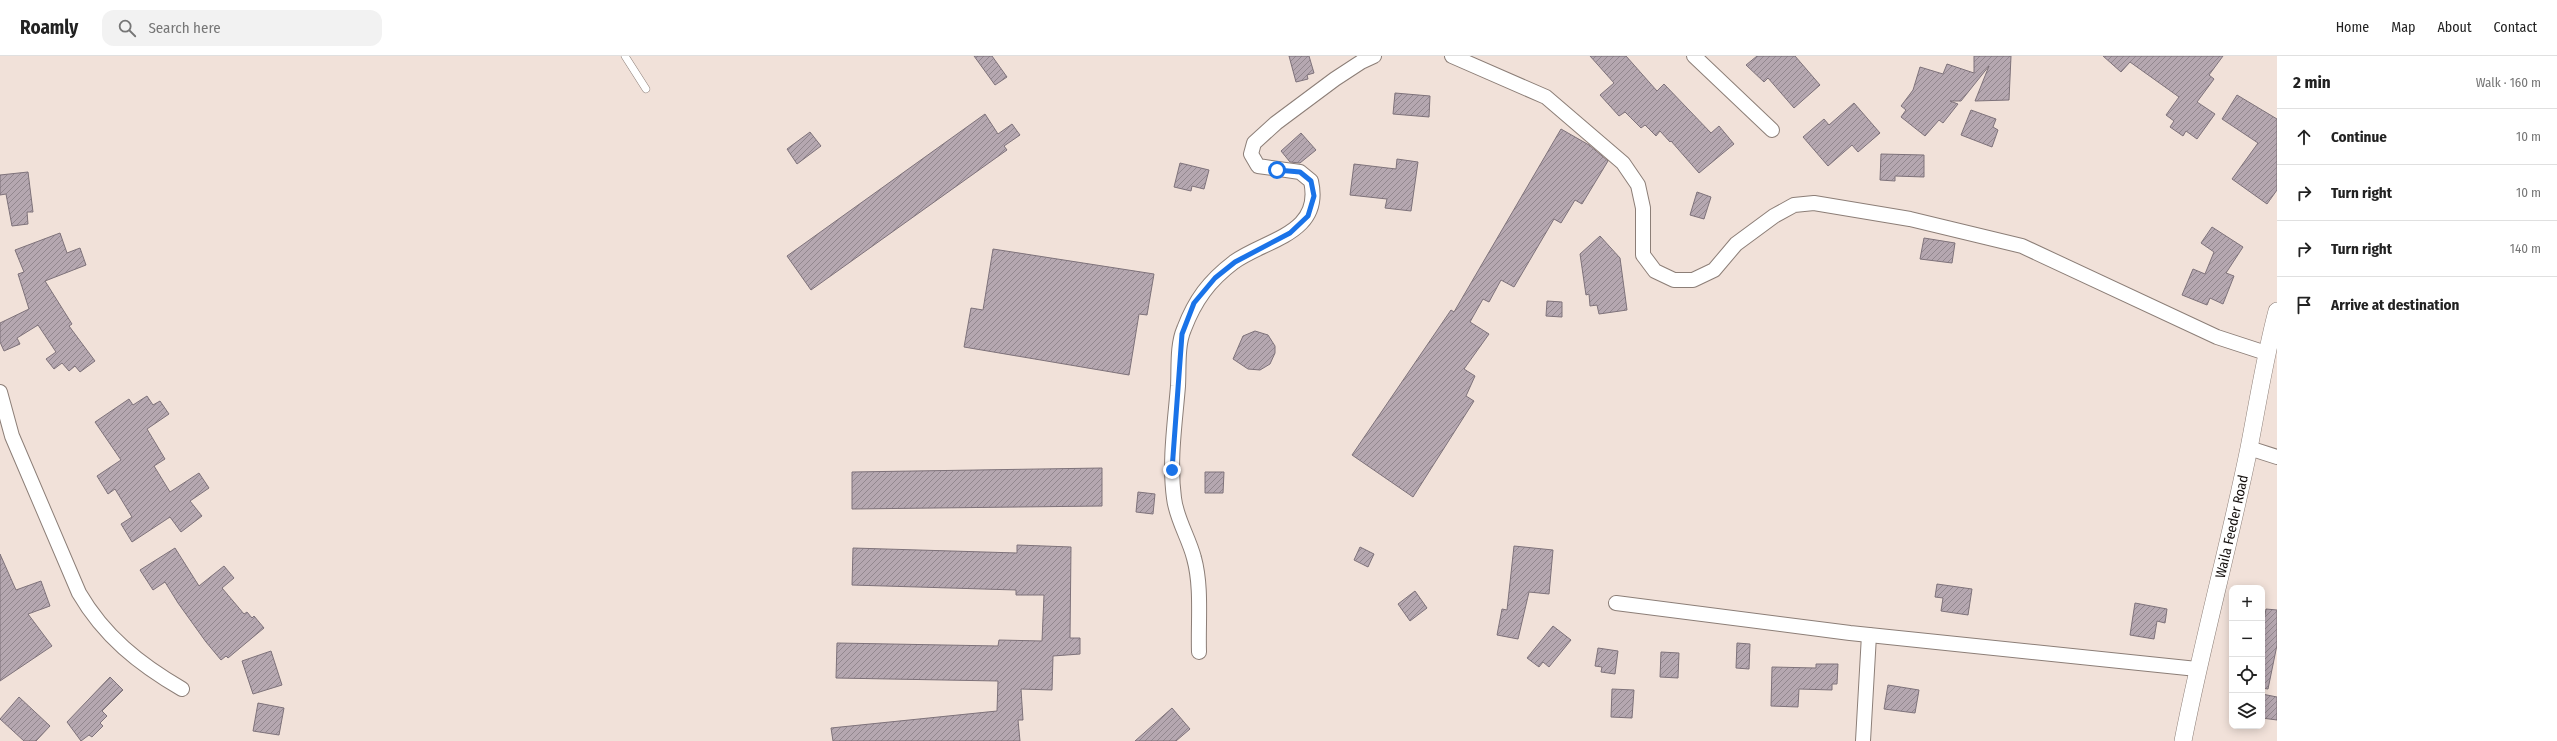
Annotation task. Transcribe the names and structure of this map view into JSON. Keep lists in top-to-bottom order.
{
  "streets": {
    "street": ["Waila Feeder Road"]
  },
  "page": {
    "header": "Roamly",
    "search": "Search here",
    "nav": [
      "Home",
      "Map",
      "About",
      "Contact"
    ],
    "heading": ["2 min", "Walk · 160 m"],
    "list": [
      ["Continue", "10 m"],
      ["Turn right", "10 m"],
      ["Turn right", "140 m"],
      "Arrive at destination"
    ],
    "map_buttons": ["+", "−"]
  }
}
